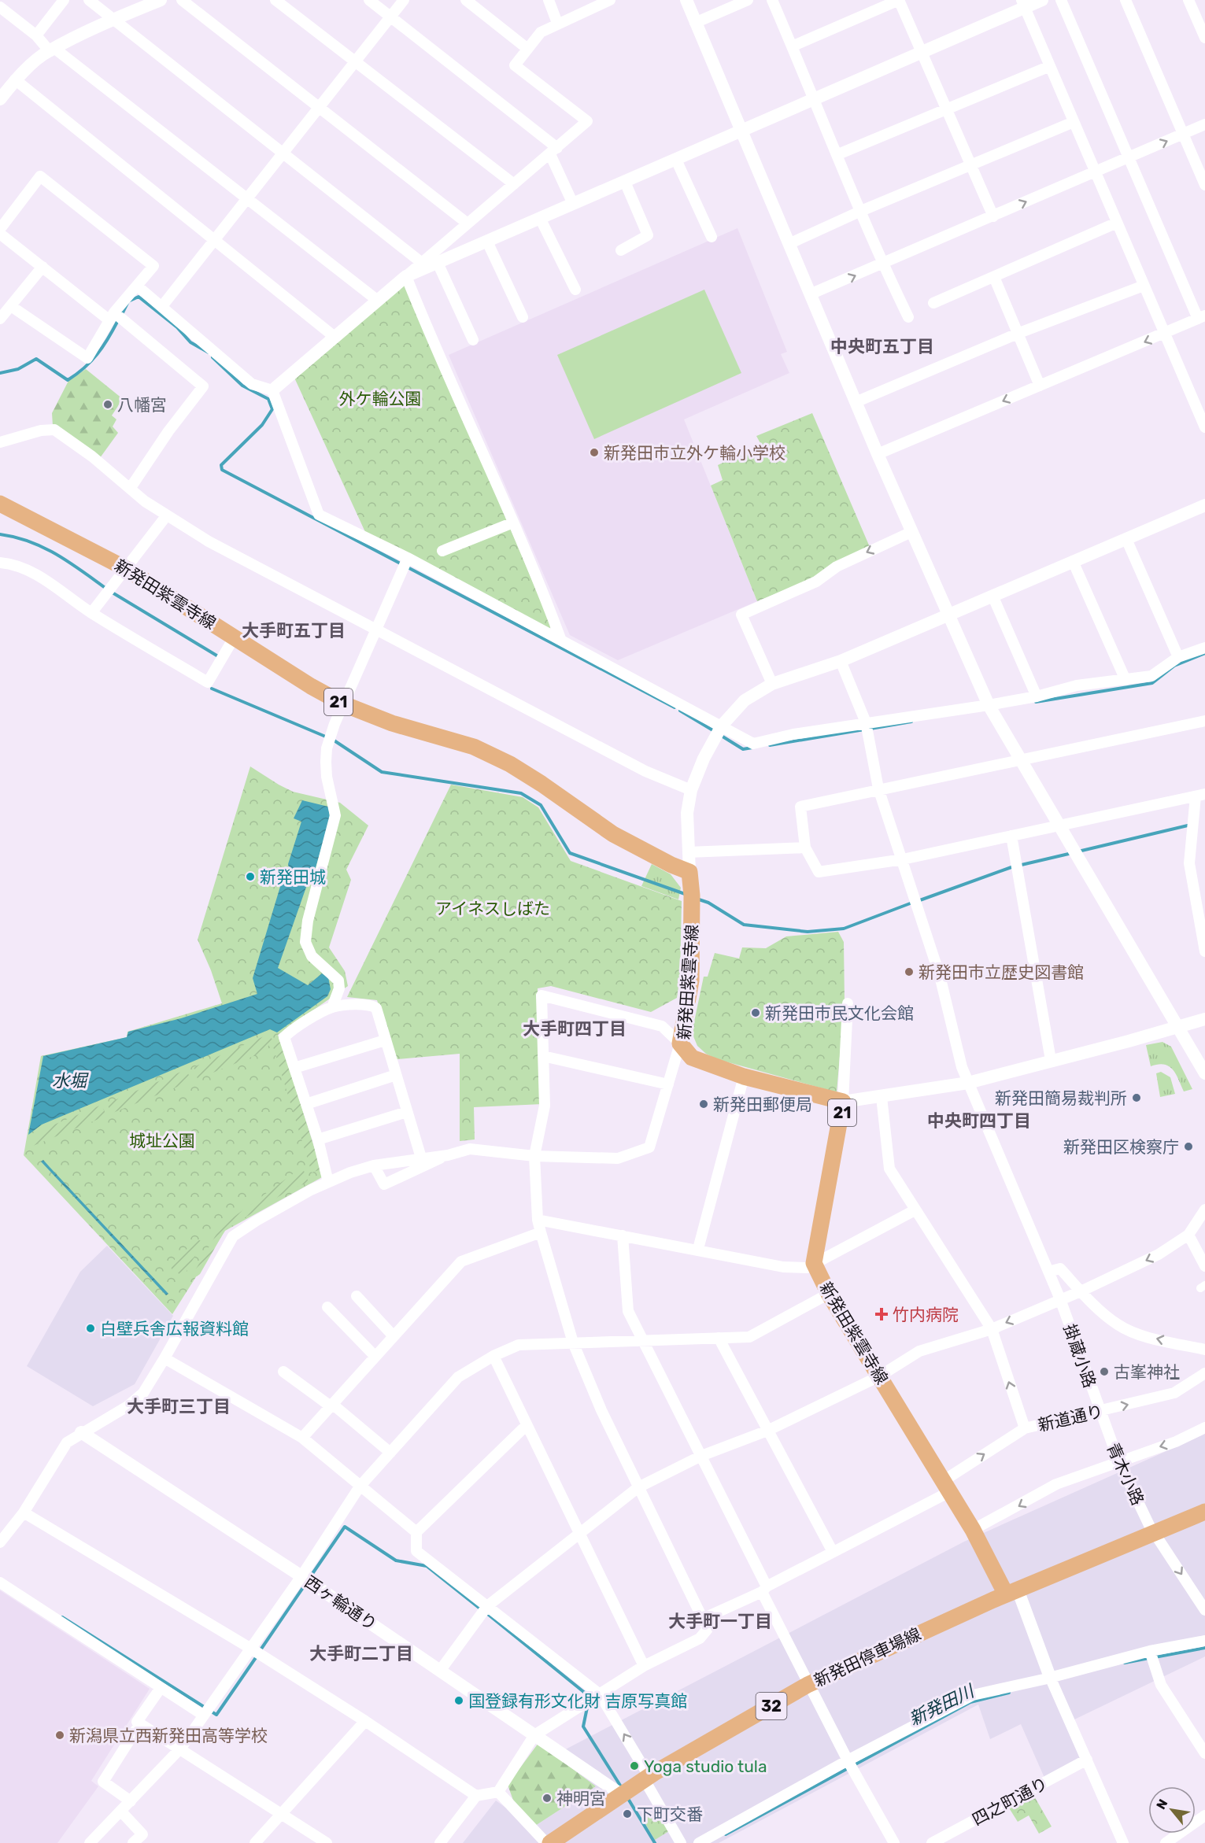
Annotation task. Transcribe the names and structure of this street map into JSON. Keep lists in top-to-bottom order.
{
  "streets": {
    "main road": [
      "新発田紫雲寺線",
      "21",
      "新発田停車場線",
      "32"
    ],
    "street": [
      "掛蔵小路",
      "新道通り",
      "青木小路",
      "西ヶ輪通り",
      "四之町通り"
    ]
  },
  "crossings": [
    ["新発田紫雲寺線", "新道通り"],
    ["新発田紫雲寺線", "新発田停車場線"],
    ["掛蔵小路", "新道通り"],
    ["掛蔵小路", "青木小路"],
    ["新道通り", "青木小路"],
    ["青木小路", "新発田停車場線"],
    ["西ヶ輪通り", "新発田停車場線"]
  ],
  "one_way": ["青木小路"],
  "districts": [
    "中央町五丁目",
    "大手町五丁目",
    "大手町四丁目",
    "中央町四丁目",
    "大手町三丁目",
    "大手町一丁目",
    "大手町二丁目"
  ],
  "water": ["水堀", "新発田川"],
  "parks": ["外ケ輪公園", "アイネスしばた", "城址公園"],
  "places": {
    "other": [
      "八幡宮",
      "新発田市立外ケ輪小学校",
      "新発田城",
      "新発田市立歴史図書館",
      "新発田市民文化会館",
      "新発田簡易裁判所",
      "新発田郵便局",
      "新発田区検察庁",
      "白壁兵舎広報資料館",
      "古峯神社",
      "国登録有形文化財 吉原写真館",
      "新潟県立西新発田高等学校",
      "Yoga studio tula",
      "神明宮",
      "下町交番"
    ],
    "health": ["竹内病院"]
  },
  "north": "top left"
}
